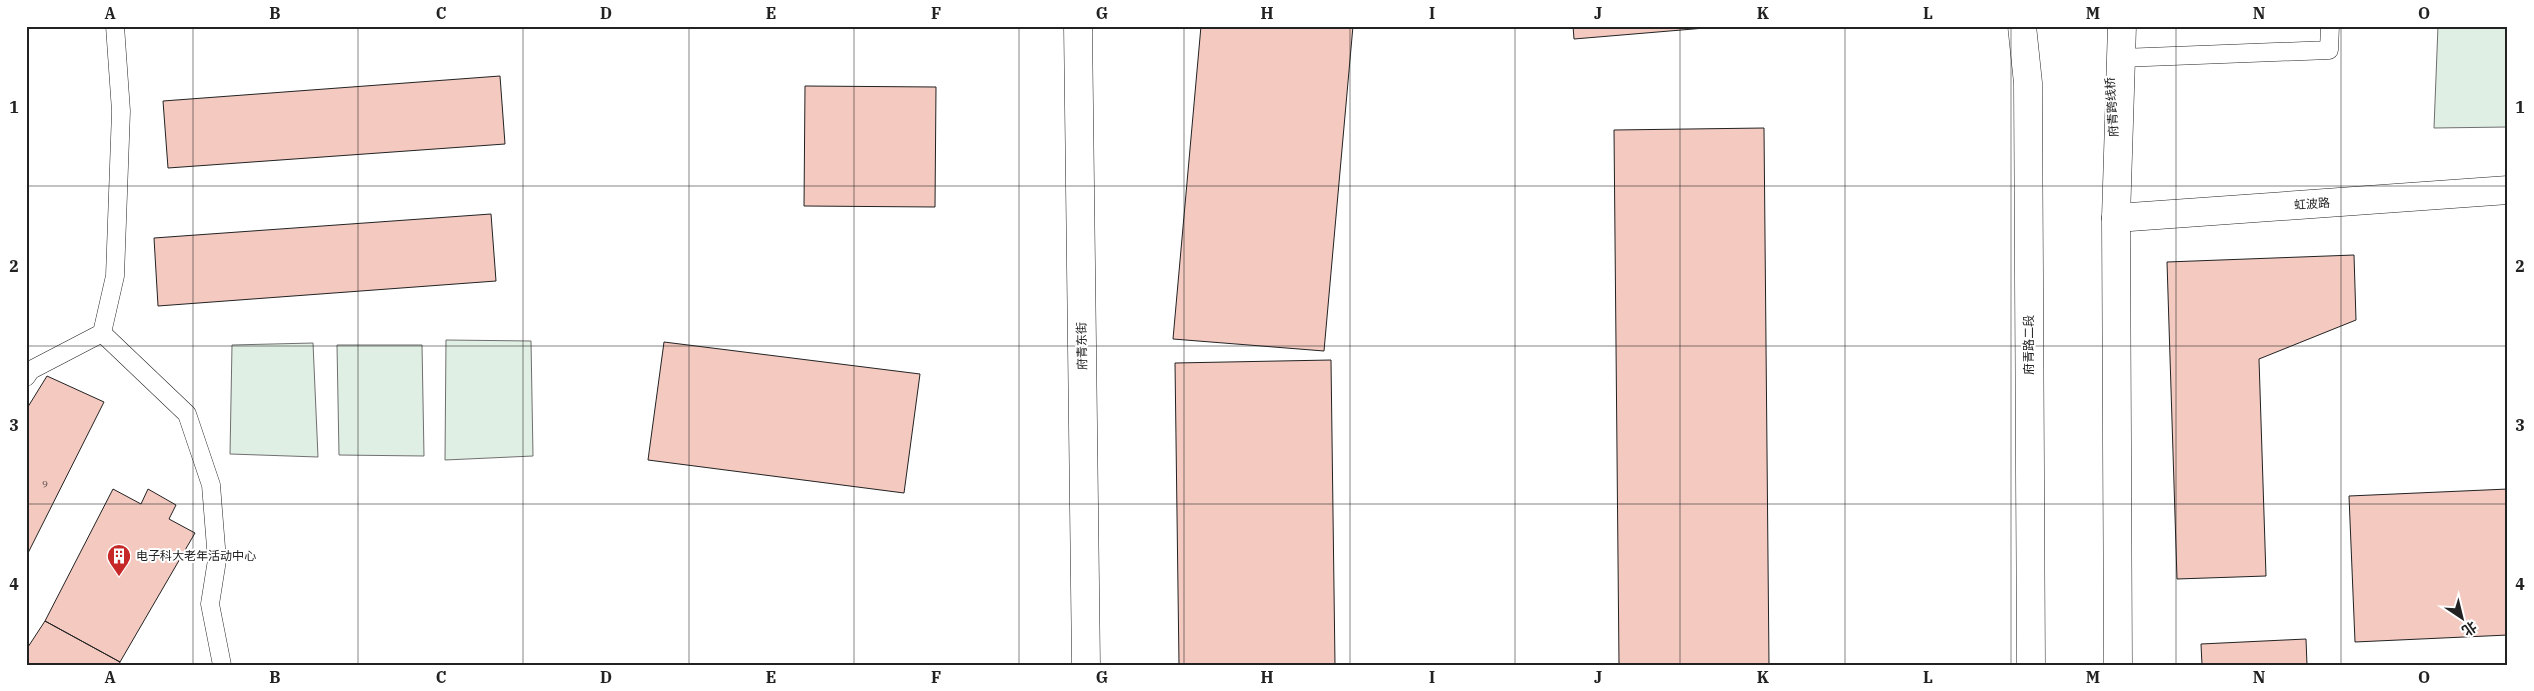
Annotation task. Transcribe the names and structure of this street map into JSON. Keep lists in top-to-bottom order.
{
  "streets": {
    "main road": [
      "府青跨线桥",
      "虹波路",
      "府青路二段",
      "府青东街"
    ]
  },
  "places": {
    "building": ["电子科大老年活动中心"]
  },
  "house_numbers": ["9"],
  "north": "bottom right",
  "grid": {
    "columns": [
      "A",
      "B",
      "C",
      "D",
      "E",
      "F",
      "G",
      "H",
      "I",
      "J",
      "K",
      "L",
      "M",
      "N",
      "O"
    ],
    "rows": [
      "1",
      "2",
      "3",
      "4"
    ]
  }
}
